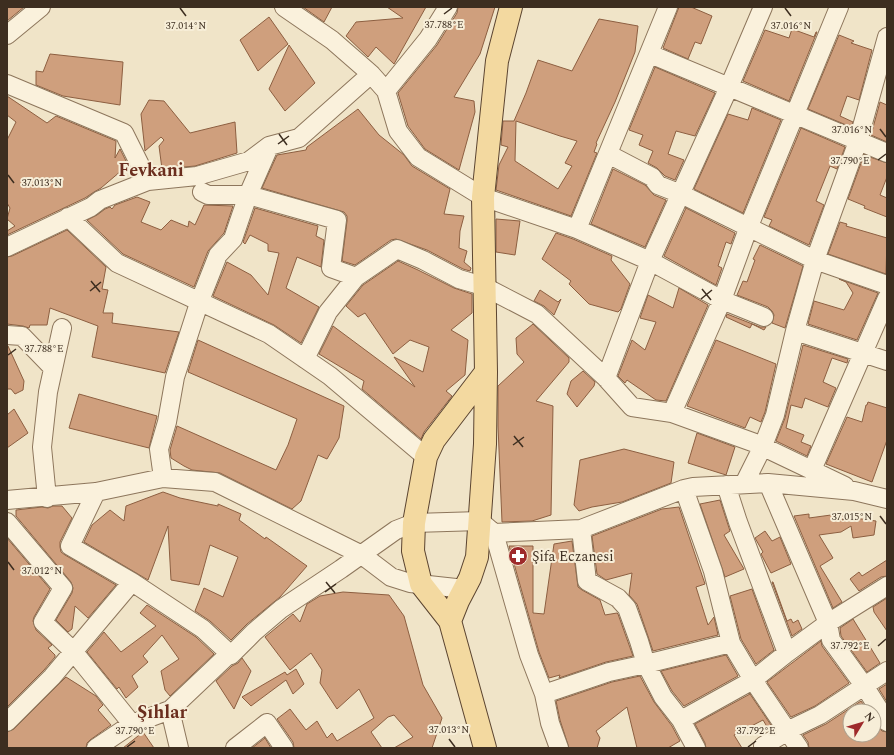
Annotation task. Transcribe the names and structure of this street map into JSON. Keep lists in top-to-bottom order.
{
  "districts": ["Fevkani", "Şıhlar"],
  "places": {
    "pharmacy": ["Şifa Eczanesi"]
  },
  "north": "top right",
  "coordinates": [
    "37.788°E",
    "37.014°N",
    "37.016°N",
    "37.790°E",
    "37.013°N",
    "37.015°N",
    "37.012°N",
    "37.792°E"
  ]
}
